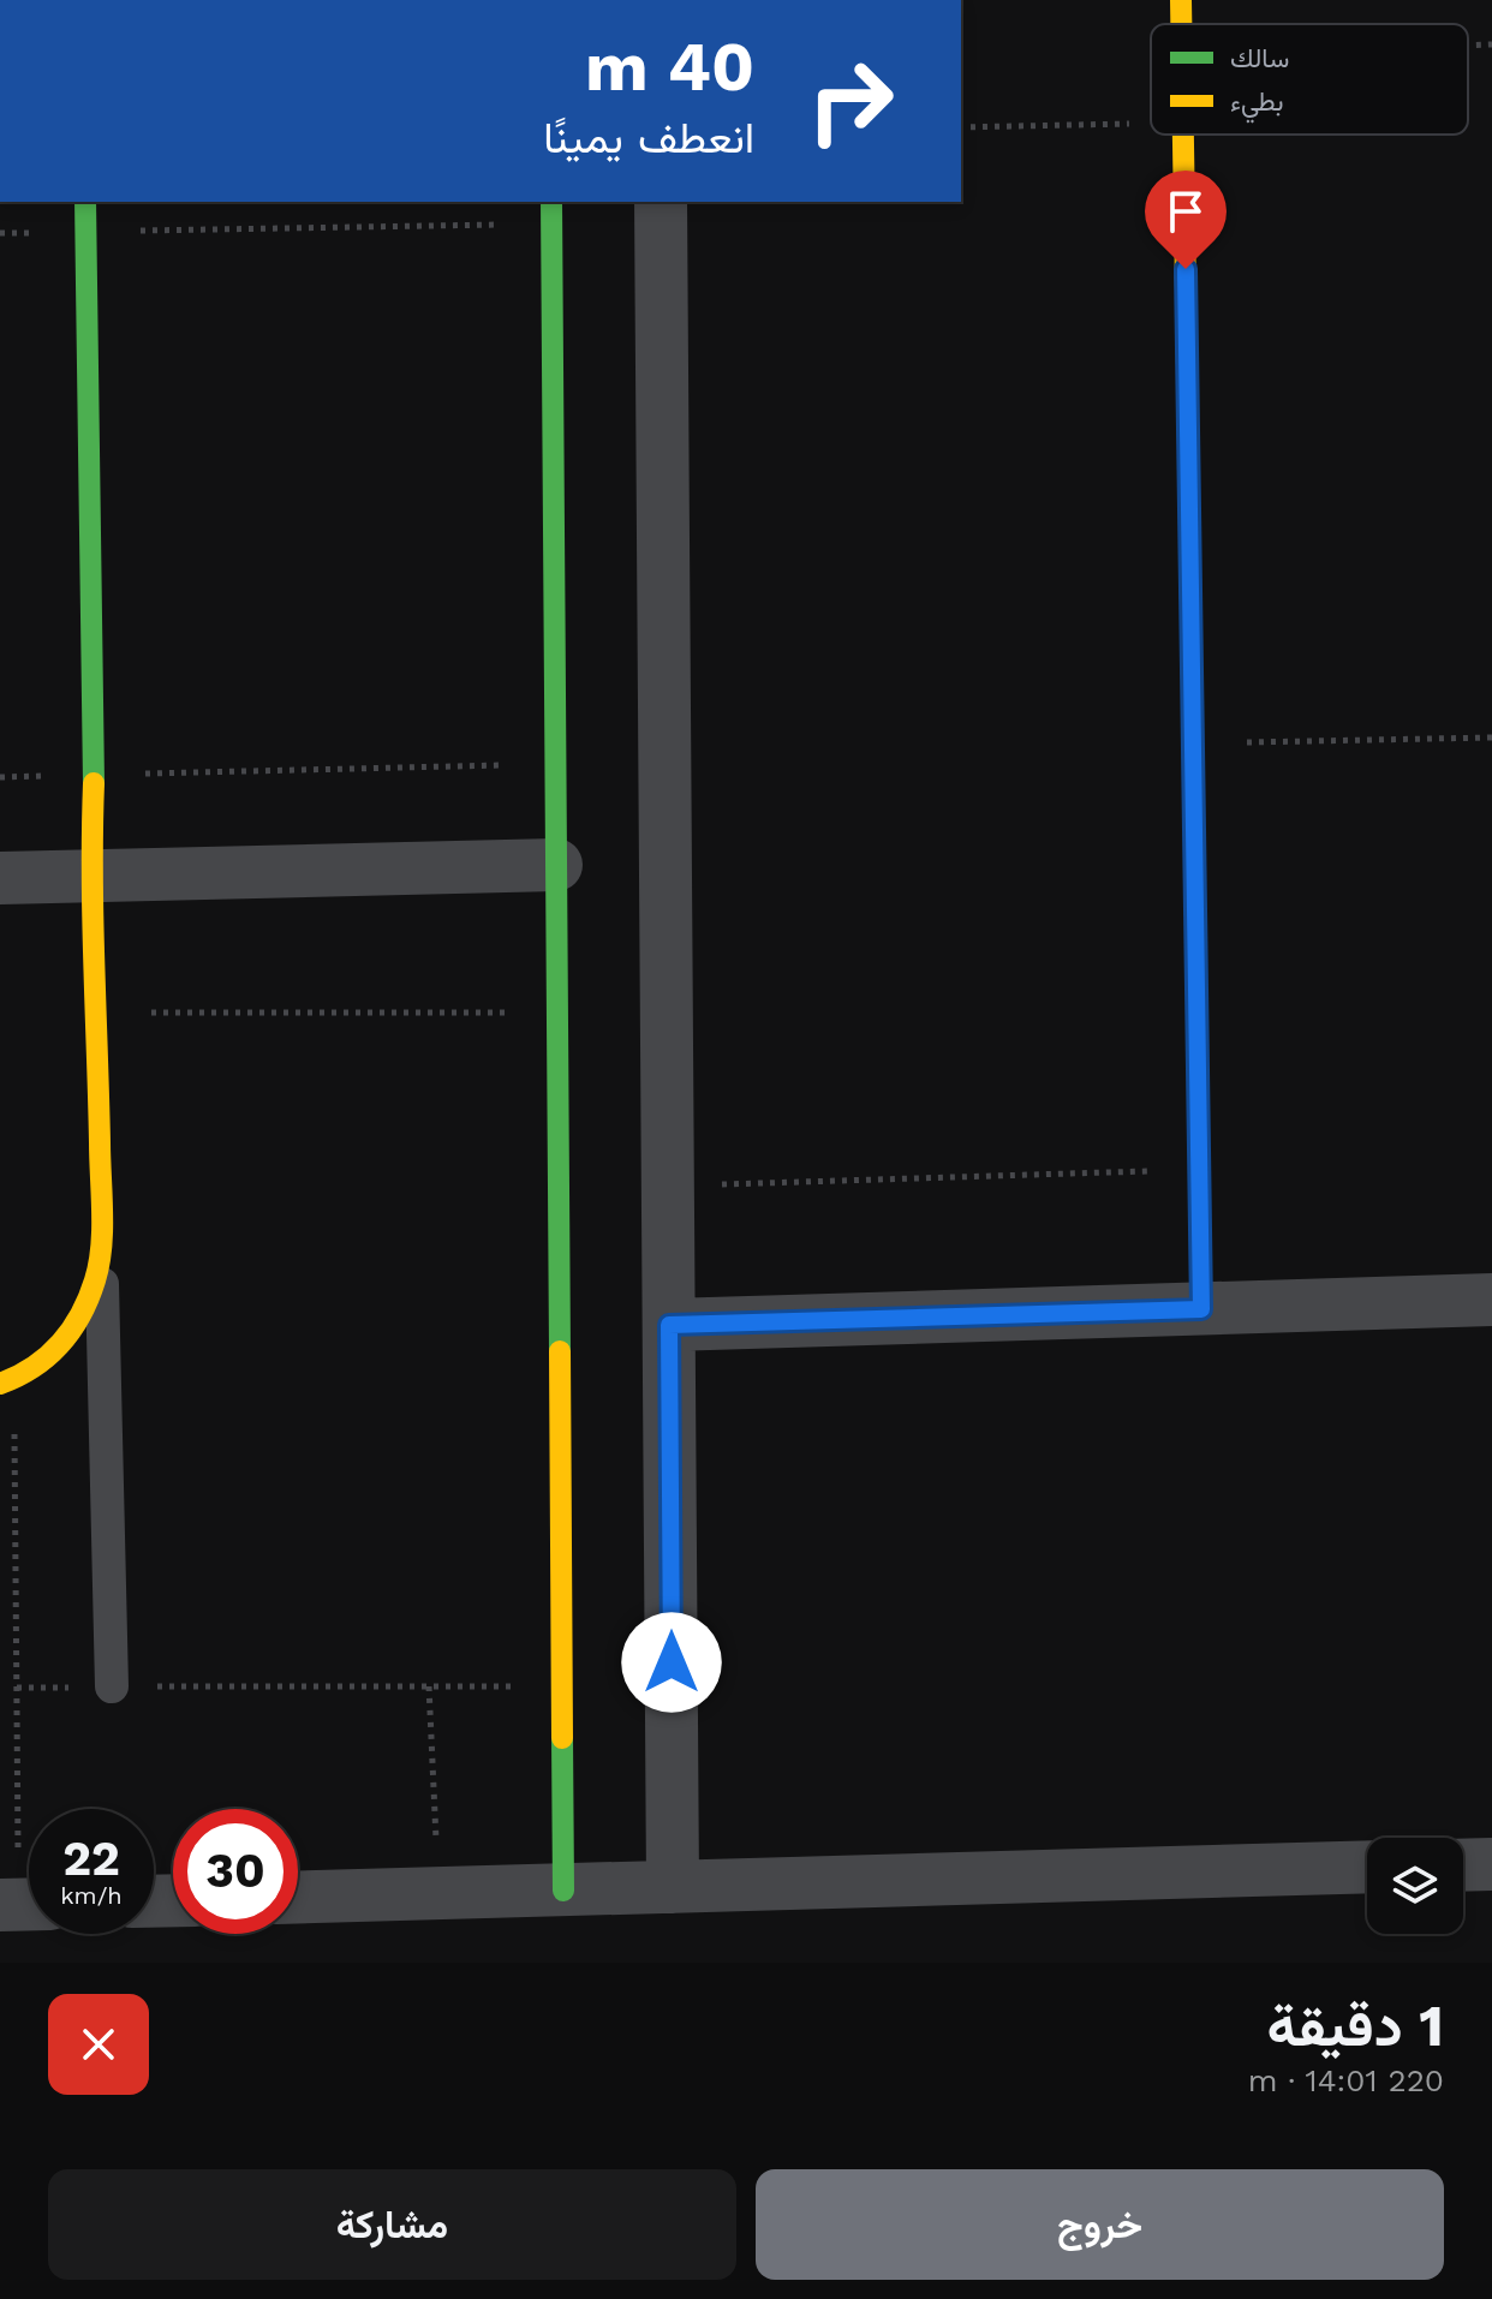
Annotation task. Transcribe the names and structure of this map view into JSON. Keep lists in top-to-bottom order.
{
  "legend": ["سالك", "بطيء"],
  "page": {
    "turn": ["40 m", "انعطف يمينًا"],
    "speed": "22 km/h",
    "limit": "30",
    "heading": ["1 دقيقة", "220 m · 14:01"],
    "buttons": ["خروج", "مشاركة"]
  }
}
